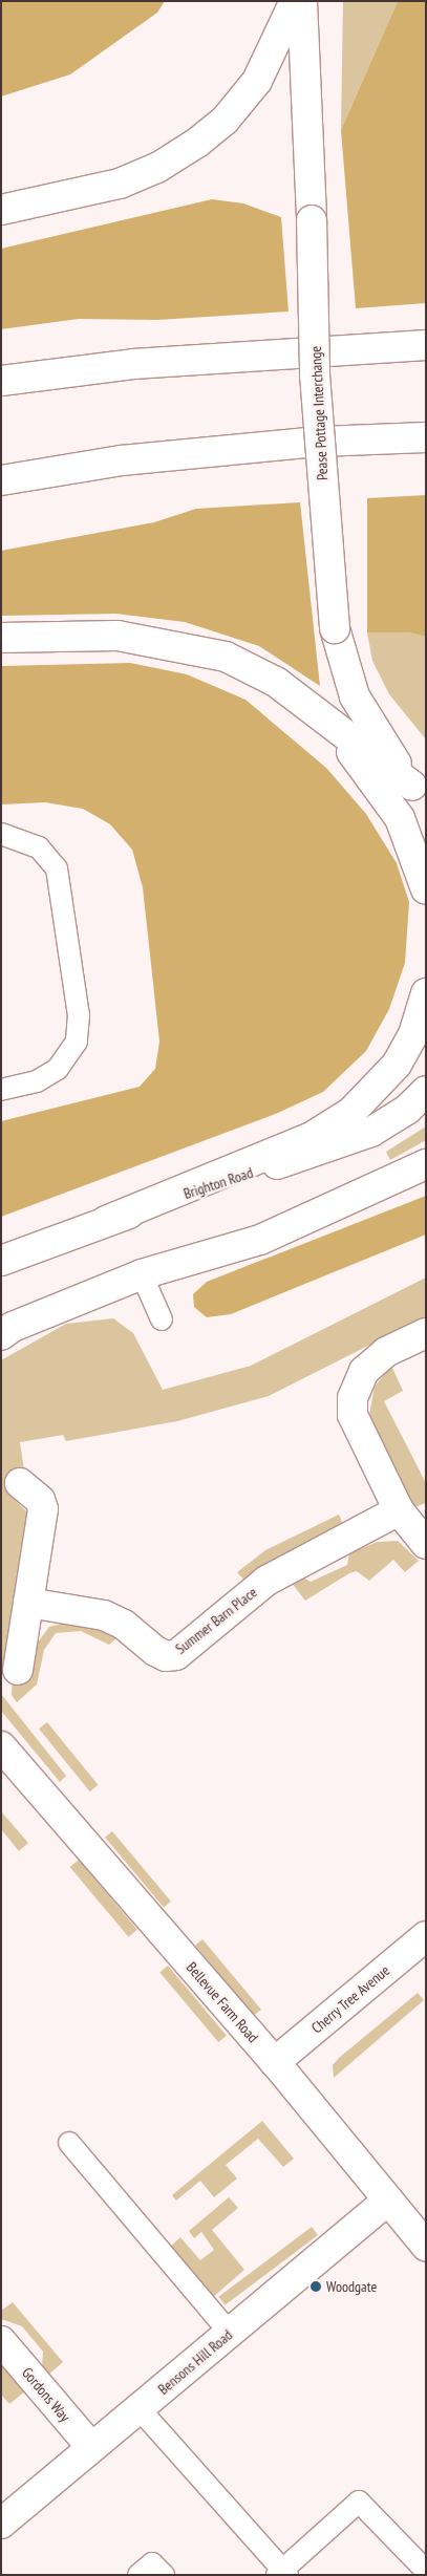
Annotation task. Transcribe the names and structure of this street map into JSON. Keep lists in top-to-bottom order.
{
  "streets": {
    "main road": [
      "Pease Pottage Interchange",
      "Brighton Road",
      "Summer Barn Place",
      "Cherry Tree Avenue",
      "Bellevue Farm Road",
      "Bensons Hill Road",
      "Gordons Way"
    ]
  },
  "crossings": [
    ["Cherry Tree Avenue", "Bellevue Farm Road"],
    ["Bellevue Farm Road", "Bensons Hill Road"],
    ["Bensons Hill Road", "Gordons Way"]
  ],
  "places": ["Woodgate"]
}
